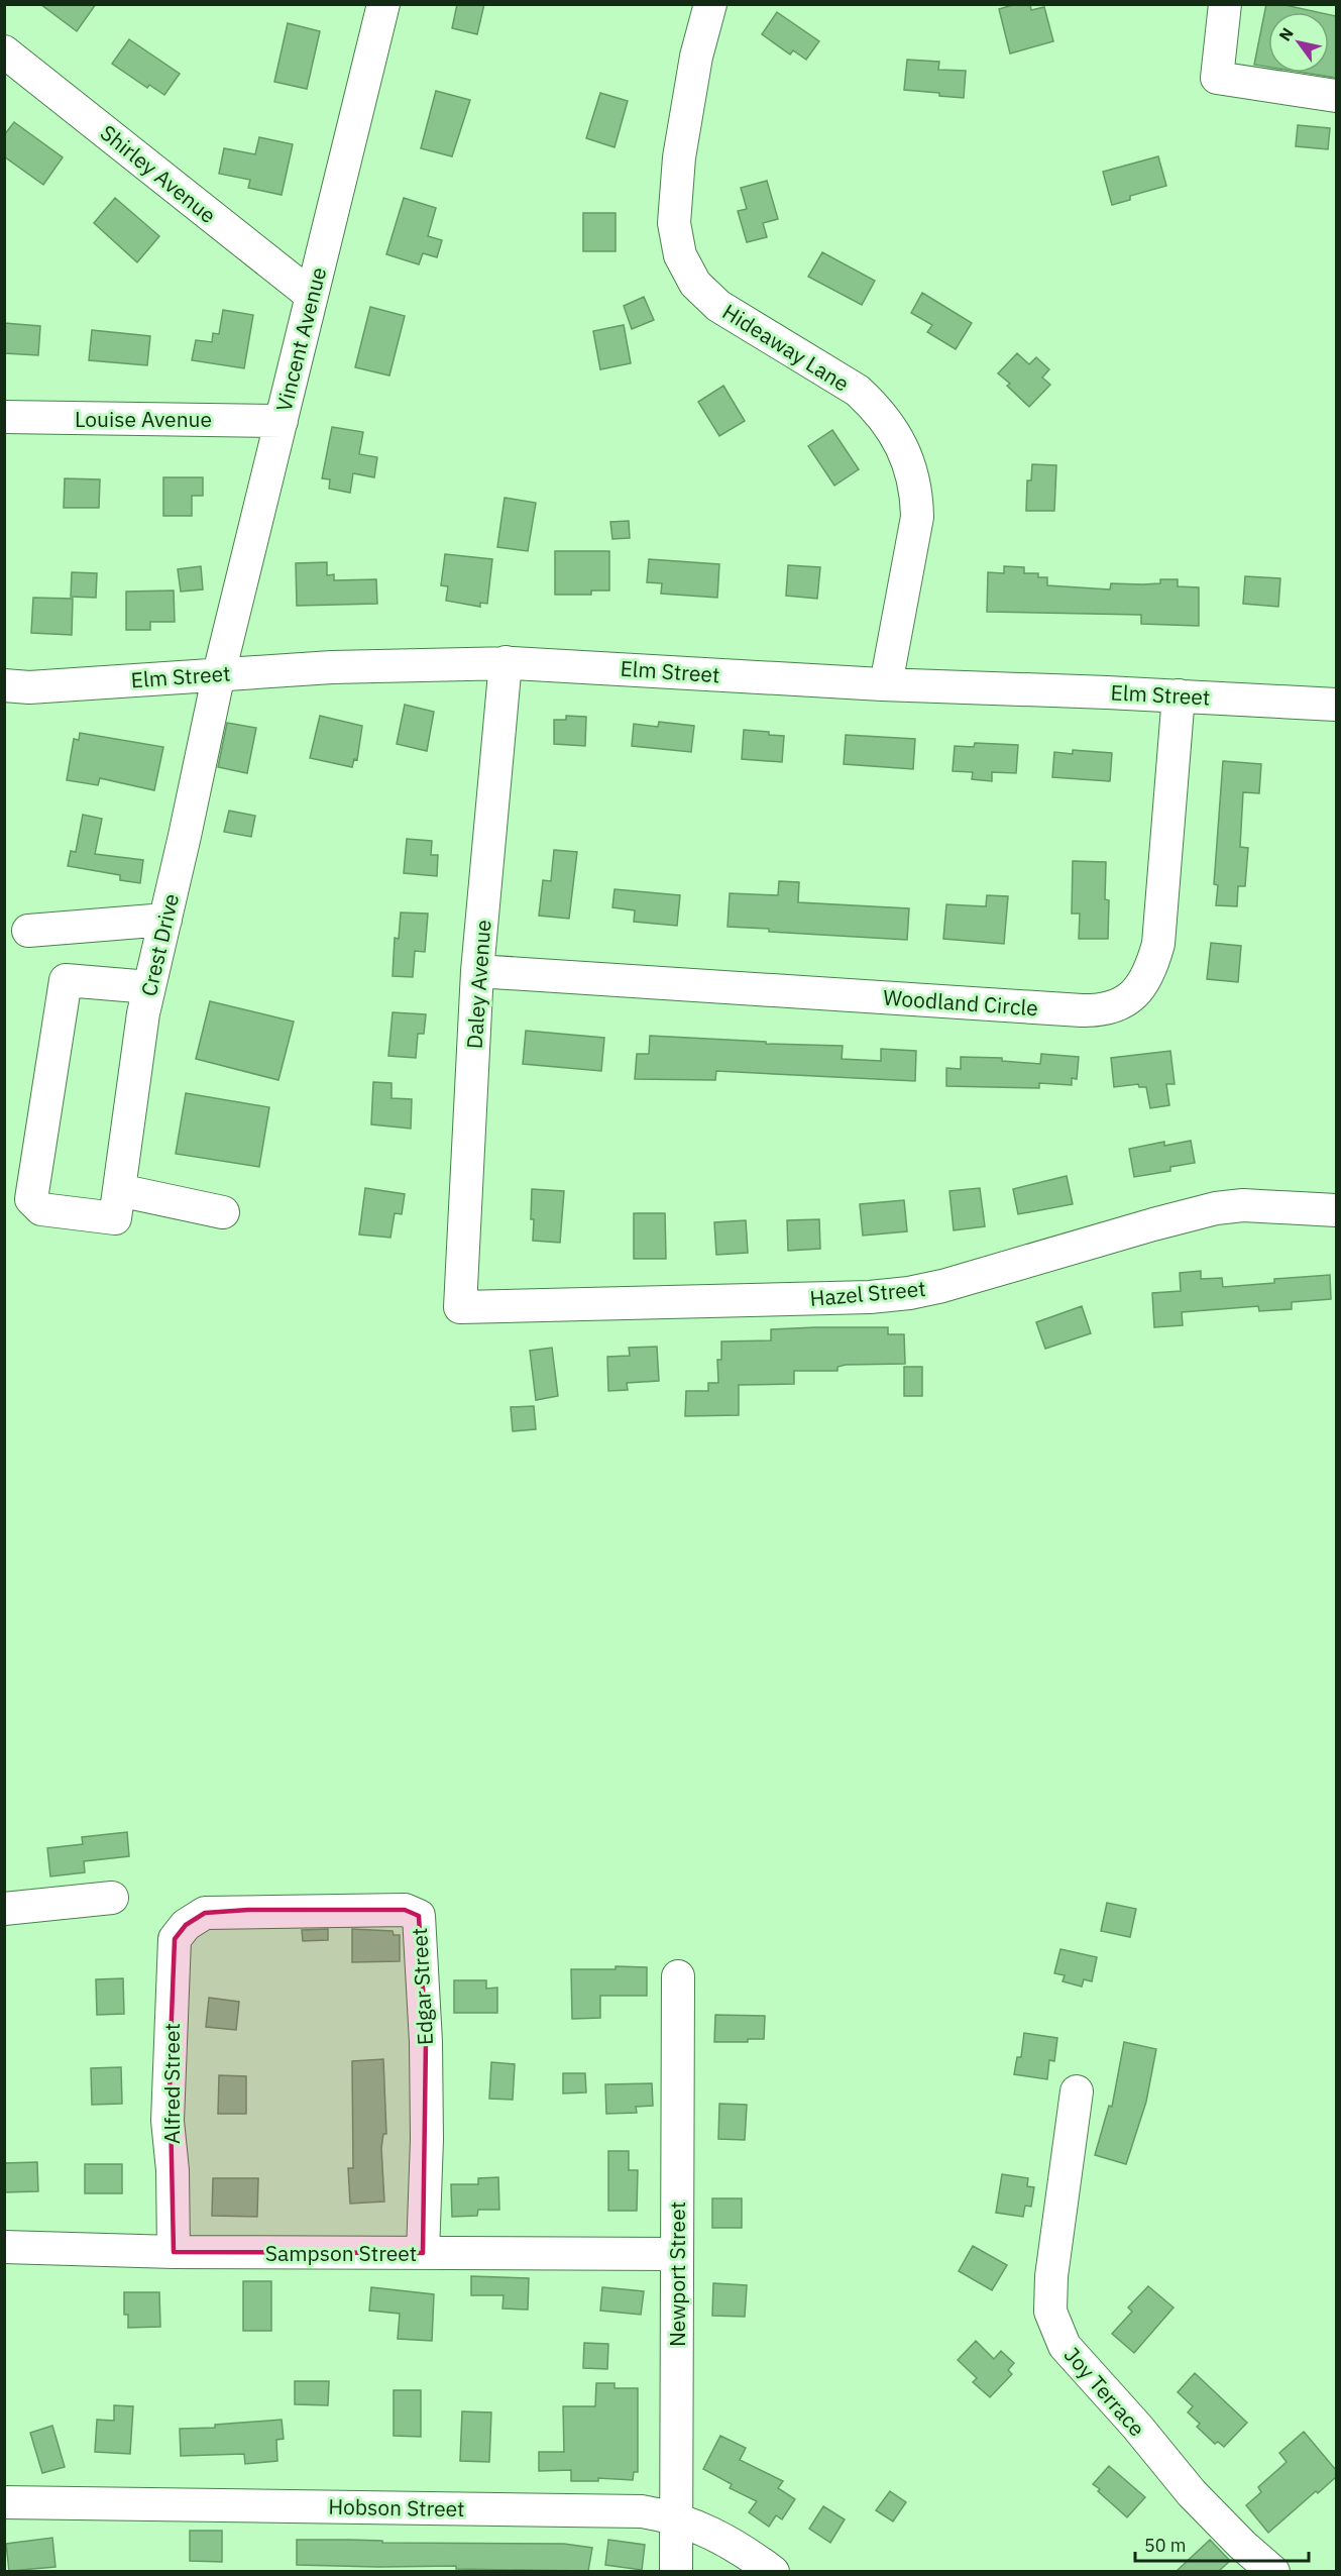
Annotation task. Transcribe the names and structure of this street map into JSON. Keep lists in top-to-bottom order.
{
  "streets": {
    "street": [
      "Shirley Avenue",
      "Vincent Avenue",
      "Hideaway Lane",
      "Louise Avenue",
      "Elm Street",
      "Crest Drive",
      "Daley Avenue",
      "Woodland Circle",
      "Hazel Street",
      "Edgar Street",
      "Alfred Street",
      "Sampson Street",
      "Newport Street",
      "Joy Terrace",
      "Hobson Street"
    ]
  },
  "crossings": [
    ["Shirley Avenue", "Vincent Avenue"],
    ["Vincent Avenue", "Louise Avenue"],
    ["Vincent Avenue", "Elm Street"],
    ["Vincent Avenue", "Crest Drive"],
    ["Hideaway Lane", "Elm Street"],
    ["Elm Street", "Crest Drive"],
    ["Elm Street", "Daley Avenue"],
    ["Elm Street", "Woodland Circle"],
    ["Daley Avenue", "Woodland Circle"],
    ["Daley Avenue", "Hazel Street"],
    ["Edgar Street", "Alfred Street"],
    ["Edgar Street", "Sampson Street"],
    ["Alfred Street", "Sampson Street"],
    ["Sampson Street", "Newport Street"],
    ["Newport Street", "Hobson Street"]
  ],
  "scale_bar": "50 m",
  "north": "top left"
}
